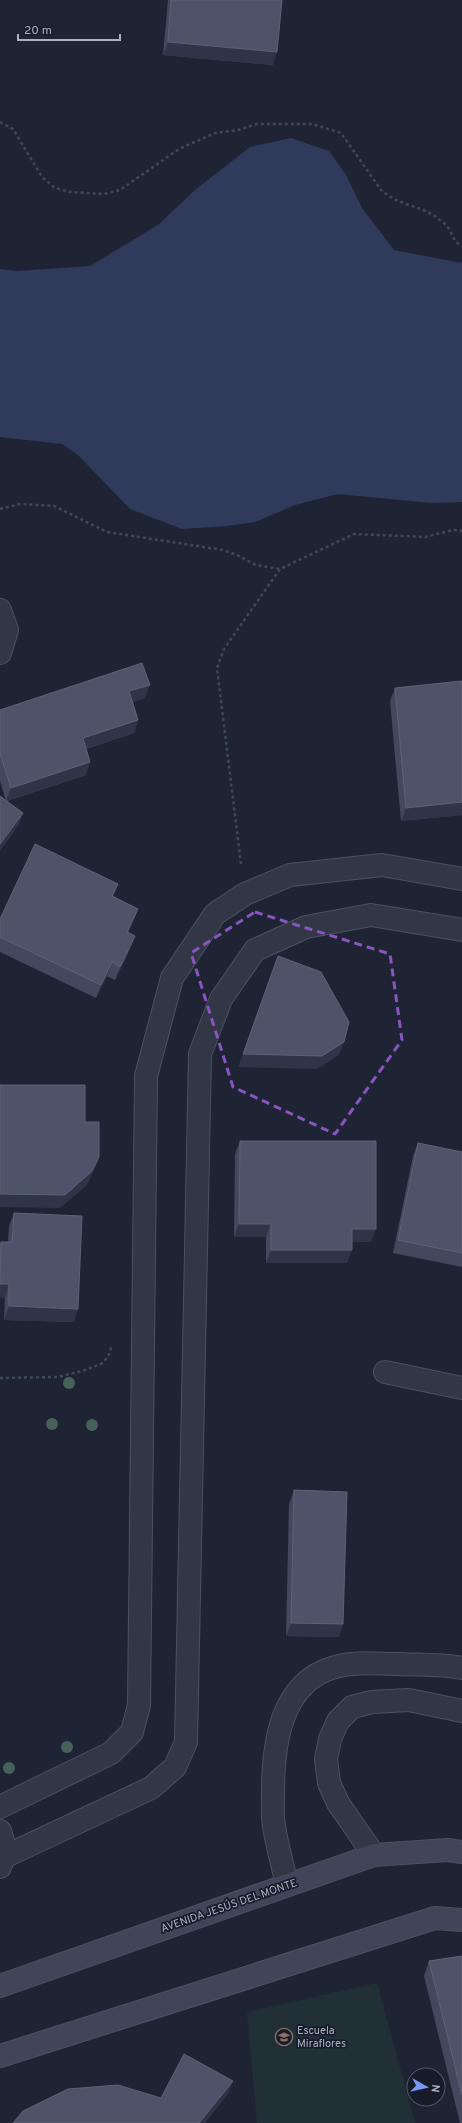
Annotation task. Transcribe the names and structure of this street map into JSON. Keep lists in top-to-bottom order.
{
  "streets": {
    "main road": ["AVENIDA JESÚS DEL MONTE"]
  },
  "places": {
    "school or university": ["Escuela Miraflores"]
  },
  "scale_bar": "20 m",
  "north": "right"
}
